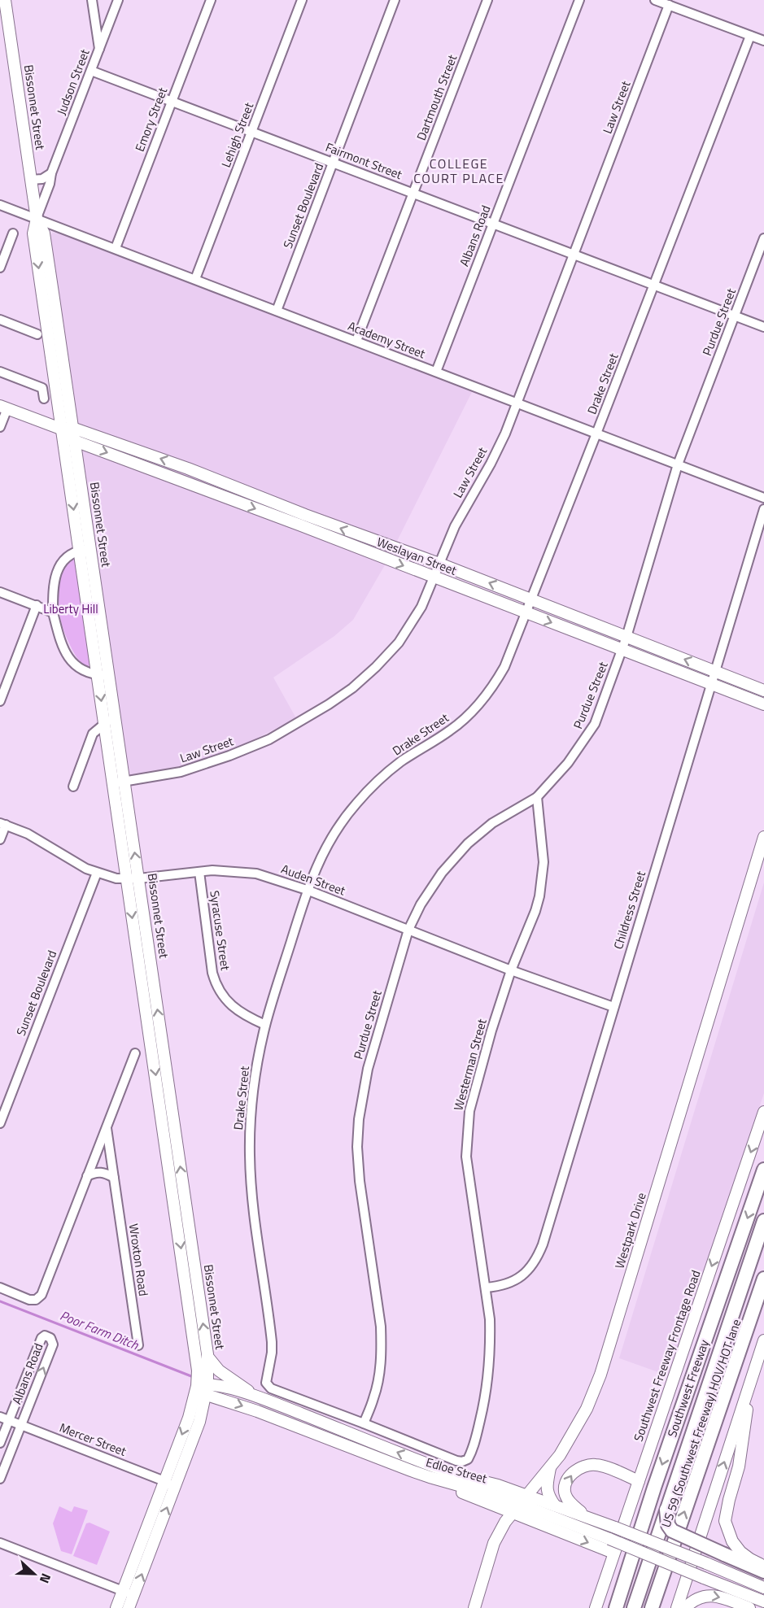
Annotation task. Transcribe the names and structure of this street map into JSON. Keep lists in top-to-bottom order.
{
  "streets": {
    "highway": ["Southwest Freeway", "US 59 (Southwest Freeway) HOV/HOT lane"],
    "main road": [
      "Bissonnet Street",
      "Weslayan Street",
      "Westpark Drive",
      "Southwest Freeway Frontage Road",
      "Edloe Street"
    ],
    "street": [
      "Judson Street",
      "Dartmouth Street",
      "Law Street",
      "Emory Street",
      "Lehigh Street",
      "Fairmont Street",
      "Sunset Boulevard",
      "Albans Road",
      "Purdue Street",
      "Academy Street",
      "Drake Street",
      "Auden Street",
      "Childress Street",
      "Syracuse Street",
      "Westerman Street",
      "Wroxton Road",
      "Mercer Street"
    ]
  },
  "crossings": [
    ["Judson Street", "Bissonnet Street"],
    ["Judson Street", "Fairmont Street"],
    ["Judson Street", "Academy Street"],
    ["Dartmouth Street", "Fairmont Street"],
    ["Dartmouth Street", "Academy Street"],
    ["Bissonnet Street", "Law Street"],
    ["Bissonnet Street", "Academy Street"],
    ["Bissonnet Street", "Weslayan Street"],
    ["Bissonnet Street", "Auden Street"],
    ["Bissonnet Street", "Mercer Street"],
    ["Bissonnet Street", "Edloe Street"],
    ["Law Street", "Fairmont Street"],
    ["Law Street", "Academy Street"],
    ["Law Street", "Weslayan Street"],
    ["Emory Street", "Fairmont Street"],
    ["Emory Street", "Academy Street"],
    ["Lehigh Street", "Fairmont Street"],
    ["Lehigh Street", "Academy Street"],
    ["Fairmont Street", "Sunset Boulevard"],
    ["Fairmont Street", "Albans Road"],
    ["Fairmont Street", "Purdue Street"],
    ["Fairmont Street", "Drake Street"],
    ["Sunset Boulevard", "Academy Street"],
    ["Sunset Boulevard", "Auden Street"],
    ["Albans Road", "Academy Street"],
    ["Albans Road", "Mercer Street"],
    ["Purdue Street", "Academy Street"],
    ["Purdue Street", "Weslayan Street"],
    ["Purdue Street", "Auden Street"],
    ["Purdue Street", "Westerman Street"],
    ["Purdue Street", "Edloe Street"],
    ["Academy Street", "Drake Street"],
    ["Drake Street", "Weslayan Street"],
    ["Drake Street", "Auden Street"],
    ["Drake Street", "Syracuse Street"],
    ["Drake Street", "Edloe Street"],
    ["Weslayan Street", "Childress Street"],
    ["Auden Street", "Childress Street"],
    ["Auden Street", "Syracuse Street"],
    ["Auden Street", "Westerman Street"],
    ["Childress Street", "Westerman Street"],
    ["Westerman Street", "Edloe Street"],
    ["Westpark Drive", "Edloe Street"]
  ],
  "districts": ["COLLEGE COURT PLACE"],
  "water": ["Poor Farm Ditch"],
  "parks": ["Liberty Hill"],
  "north": "right"
}
